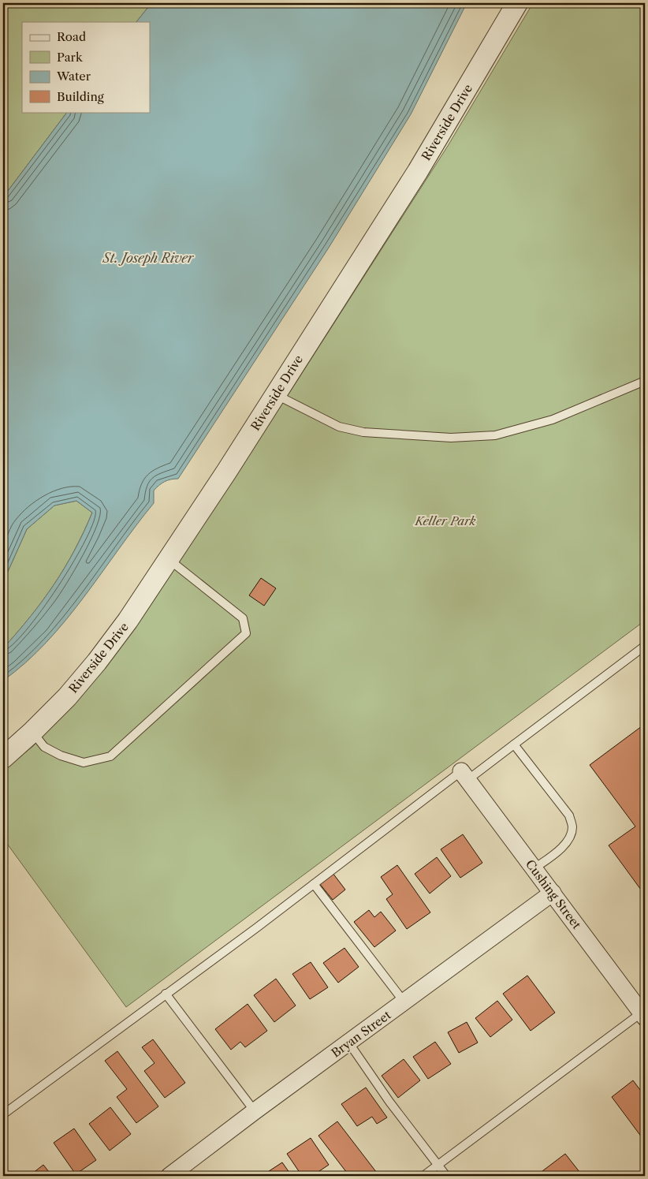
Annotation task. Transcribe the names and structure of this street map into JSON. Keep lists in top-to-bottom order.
{
  "streets": {
    "street": ["Riverside Drive", "Cushing Street", "Bryan Street"]
  },
  "crossings": [
    ["Cushing Street", "Bryan Street"]
  ],
  "water": ["St. Joseph River"],
  "parks": ["Keller Park"],
  "legend": [
    "Road",
    "Park",
    "Water",
    "Building"
  ]
}
